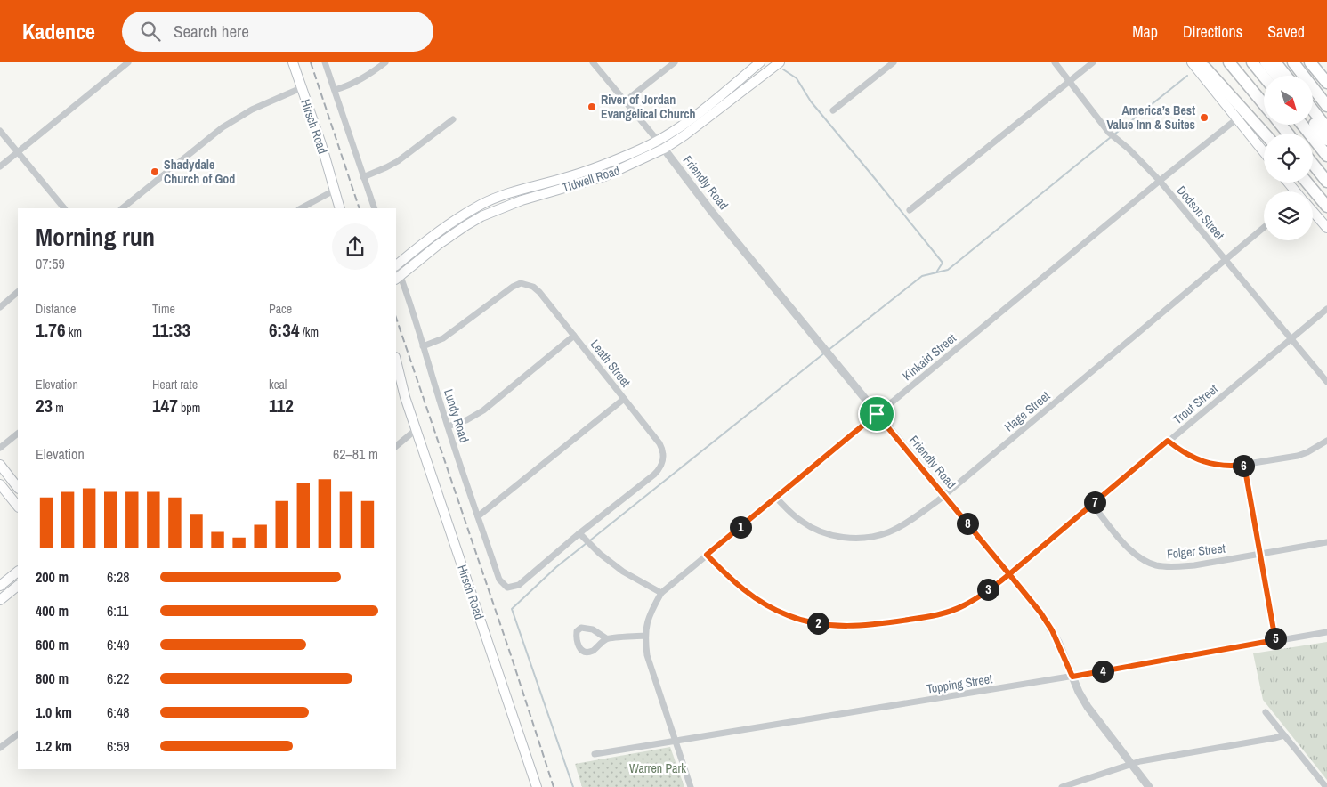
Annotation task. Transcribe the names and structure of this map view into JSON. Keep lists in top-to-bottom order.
{
  "streets": {
    "main road": ["Hirsch Road", "Tidwell Road"],
    "street": [
      "Friendly Road",
      "Dodson Street",
      "Kinkaid Street",
      "Leath Street",
      "Trout Street",
      "Hage Street",
      "Lundy Road",
      "Folger Street",
      "Topping Street"
    ]
  },
  "crossings": [
    ["Tidwell Road", "Friendly Road"],
    ["Tidwell Road", "Lundy Road"],
    ["Friendly Road", "Kinkaid Street"],
    ["Friendly Road", "Trout Street"],
    ["Friendly Road", "Hage Street"],
    ["Friendly Road", "Topping Street"],
    ["Dodson Street", "Kinkaid Street"],
    ["Dodson Street", "Trout Street"],
    ["Dodson Street", "Hage Street"],
    ["Kinkaid Street", "Trout Street"],
    ["Kinkaid Street", "Hage Street"],
    ["Leath Street", "Lundy Road"],
    ["Trout Street", "Folger Street"]
  ],
  "parks": ["Warren Park"],
  "places": ["River of Jordan Evangelical Church", "America’s Best Value Inn & Suites", "Shadydale Church of God"],
  "north": "bottom right",
  "page": {
    "header": "Kadence",
    "search": "Search here",
    "nav": ["Map", "Directions", "Saved"],
    "heading": ["Morning run", "07:59"],
    "stats": [
      ["Distance", "1.76 km"],
      ["Time", "11:33"],
      ["Pace", "6:34 /km"],
      ["Elevation", "23 m"],
      ["Heart rate", "147 bpm"],
      ["kcal", "112"]
    ],
    "chart": ["Elevation", "62–81 m"],
    "pins": [
      "6",
      "7",
      "8",
      "1",
      "3",
      "2",
      "5",
      "4"
    ],
    "list": [
      {
        "name": "200 m",
        "note": "6:28"
      },
      {
        "name": "400 m",
        "note": "6:11"
      },
      {
        "name": "600 m",
        "note": "6:49"
      },
      {
        "name": "800 m",
        "note": "6:22"
      },
      {
        "name": "1.0 km",
        "note": "6:48"
      },
      {
        "name": "1.2 km",
        "note": "6:59"
      }
    ]
  }
}
